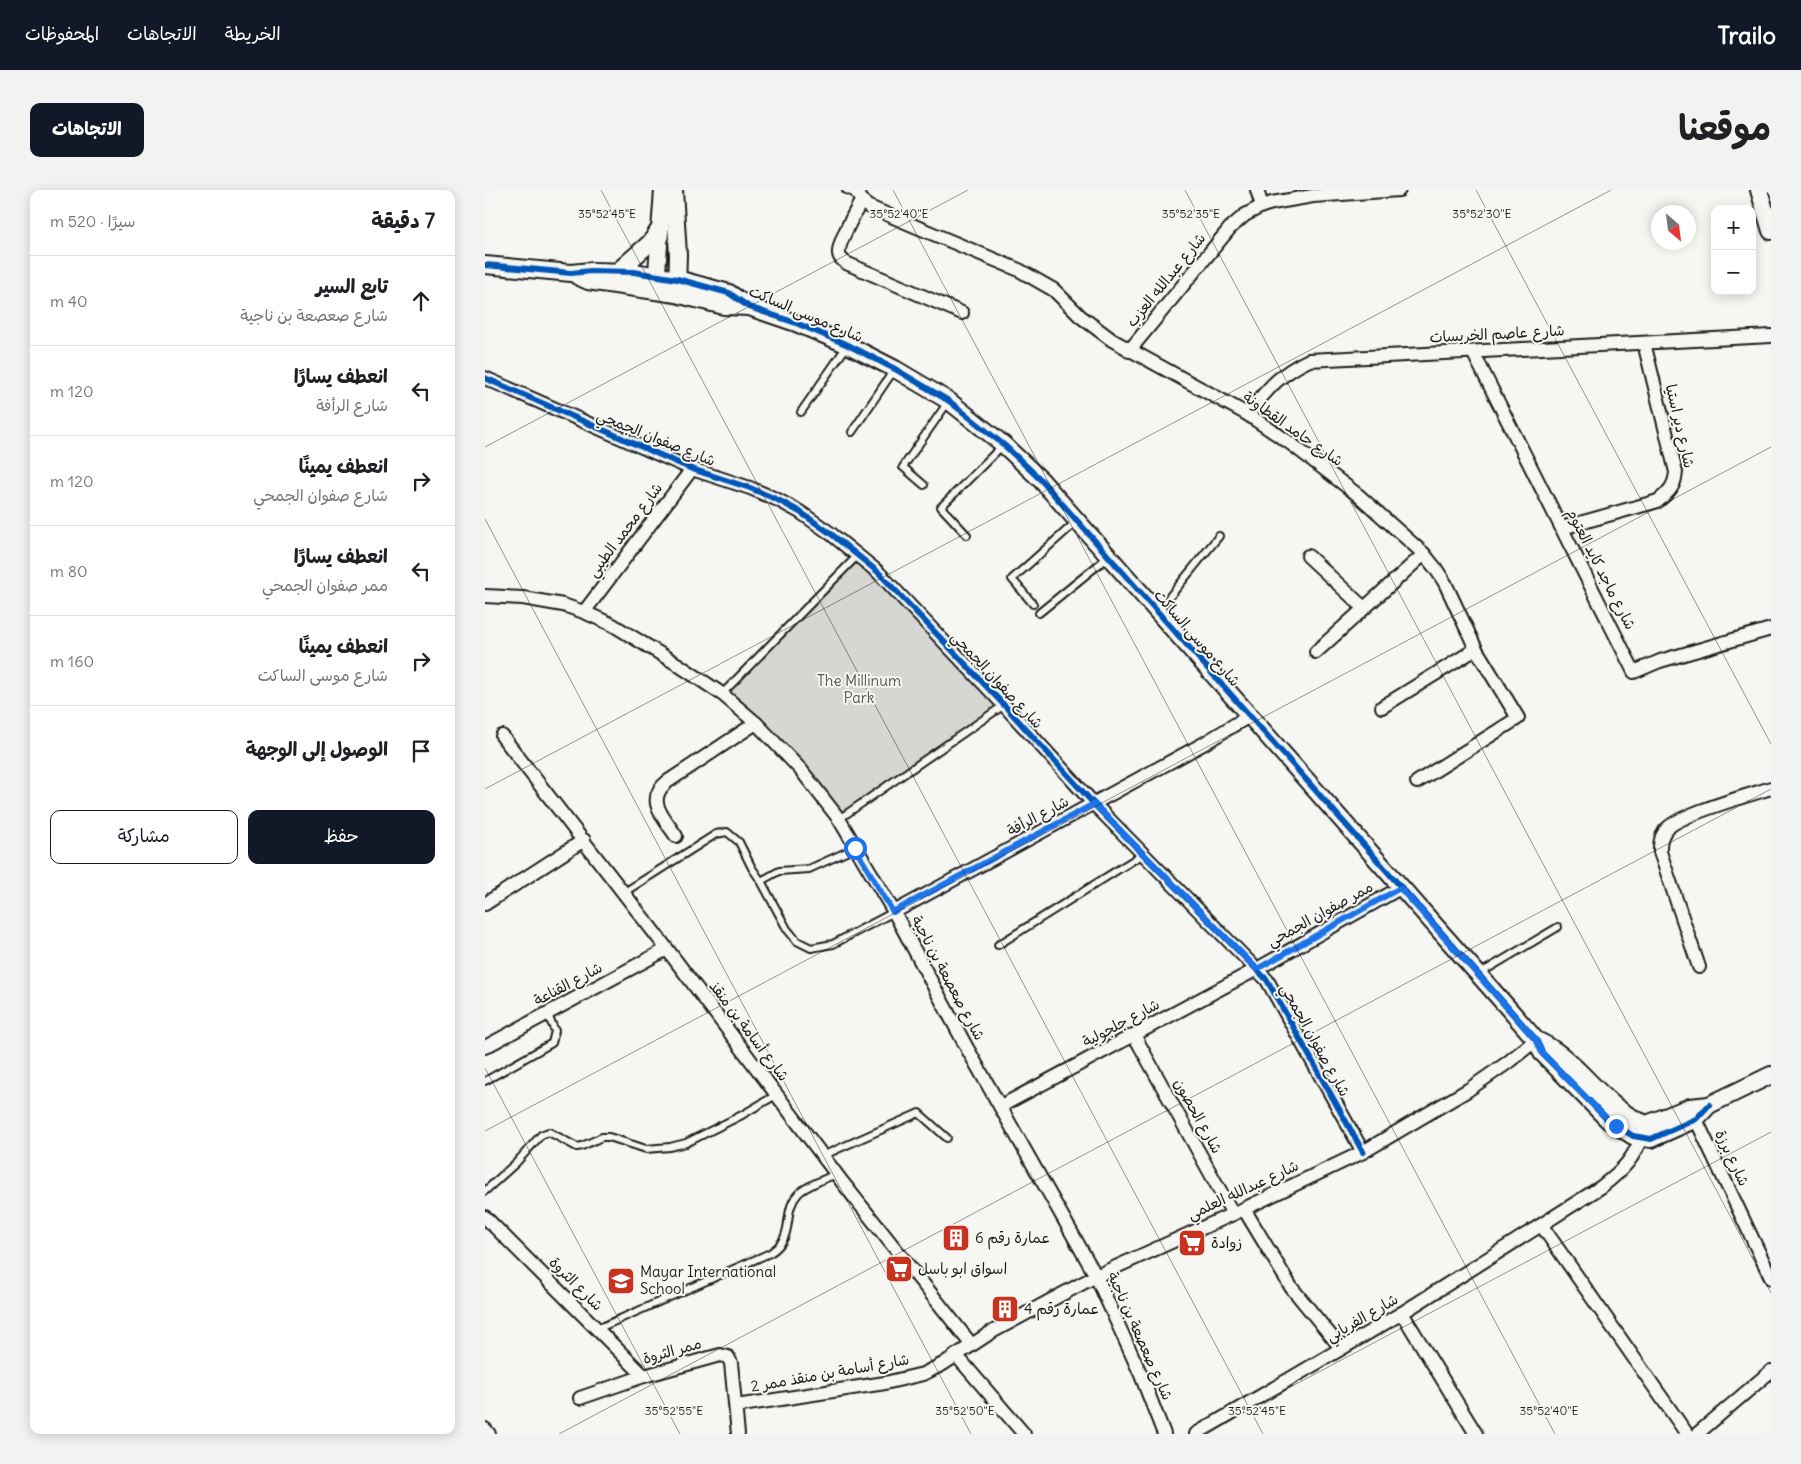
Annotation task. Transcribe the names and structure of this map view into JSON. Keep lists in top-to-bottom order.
{
  "streets": {
    "street": [
      "شارع عبدالله العزب",
      "شارع موسى الساكت",
      "شارع عاصم الخريسات",
      "شارع دير استيا",
      "شارع حامد القطاونة",
      "شارع صفوان الجمحي",
      "شارع محمد الطيبي",
      "شارع ماجد كايد العتوم",
      "شارع الرأفة",
      "ممر صفوان الجمحي",
      "شارع صعصعة بن ناجية",
      "شارع القناعة",
      "شارع جلجولية",
      "شارع أسامة بن منقذ",
      "شارع الحصون",
      "شارع برزة",
      "شارع عبدالله العلمي",
      "شارع الثروة",
      "شارع الفريابي",
      "ممر الثروة",
      "شارع أسامة بن منقذ ممر 2"
    ]
  },
  "crossings": [
    ["شارع عبدالله العزب", "شارع حامد القطاونة"],
    ["شارع موسى الساكت", "شارع الرأفة"],
    ["شارع موسى الساكت", "ممر صفوان الجمحي"],
    ["شارع موسى الساكت", "شارع عبدالله العلمي"],
    ["شارع موسى الساكت", "شارع الفريابي"],
    ["شارع عاصم الخريسات", "شارع دير استيا"],
    ["شارع عاصم الخريسات", "شارع حامد القطاونة"],
    ["شارع عاصم الخريسات", "شارع ماجد كايد العتوم"],
    ["شارع دير استيا", "شارع ماجد كايد العتوم"],
    ["شارع صفوان الجمحي", "شارع محمد الطيبي"],
    ["شارع صفوان الجمحي", "شارع الرأفة"],
    ["شارع صفوان الجمحي", "ممر صفوان الجمحي"],
    ["شارع صفوان الجمحي", "شارع جلجولية"],
    ["شارع صفوان الجمحي", "شارع عبدالله العلمي"],
    ["شارع محمد الطيبي", "شارع صعصعة بن ناجية"],
    ["شارع الرأفة", "شارع صعصعة بن ناجية"],
    ["ممر صفوان الجمحي", "شارع جلجولية"],
    ["شارع صعصعة بن ناجية", "شارع جلجولية"],
    ["شارع صعصعة بن ناجية", "شارع عبدالله العلمي"],
    ["شارع القناعة", "شارع أسامة بن منقذ"],
    ["شارع جلجولية", "شارع الحصون"],
    ["شارع أسامة بن منقذ", "شارع عبدالله العلمي"],
    ["شارع الحصون", "شارع عبدالله العلمي"],
    ["شارع الحصون", "شارع الفريابي"],
    ["شارع عبدالله العلمي", "شارع أسامة بن منقذ ممر 2"],
    ["شارع الثروة", "ممر الثروة"],
    ["ممر الثروة", "شارع أسامة بن منقذ ممر 2"]
  ],
  "parks": ["The Millinum Park"],
  "places": {
    "building": ["عمارة رقم 6", "عمارة رقم 4"],
    "supermarket": ["زوادة", "اسواق ابو باسل"],
    "school or university": ["Mayar International School"]
  },
  "north": "bottom right",
  "page": {
    "header": "Trailo",
    "nav": ["الخريطة", "الاتجاهات", "المحفوظات"],
    "title": "موقعنا",
    "buttons": [
      "الاتجاهات",
      ["حفظ", "مشاركة"]
    ],
    "heading": ["7 دقيقة", "سيرًا · 520 m"],
    "map_buttons": ["+", "−"],
    "list": [
      ["تابع السير", "شارع صعصعة بن ناجية", "40 m"],
      ["انعطف يسارًا", "شارع الرأفة", "120 m"],
      ["انعطف يمينًا", "شارع صفوان الجمحي", "120 m"],
      ["انعطف يسارًا", "ممر صفوان الجمحي", "80 m"],
      ["انعطف يمينًا", "شارع موسى الساكت", "160 m"],
      "الوصول إلى الوجهة"
    ]
  },
  "coordinates": [
    "35°52'45\"E",
    "35°52'40\"E",
    "35°52'35\"E",
    "35°52'30\"E",
    "35°52'55\"E",
    "35°52'50\"E"
  ]
}
